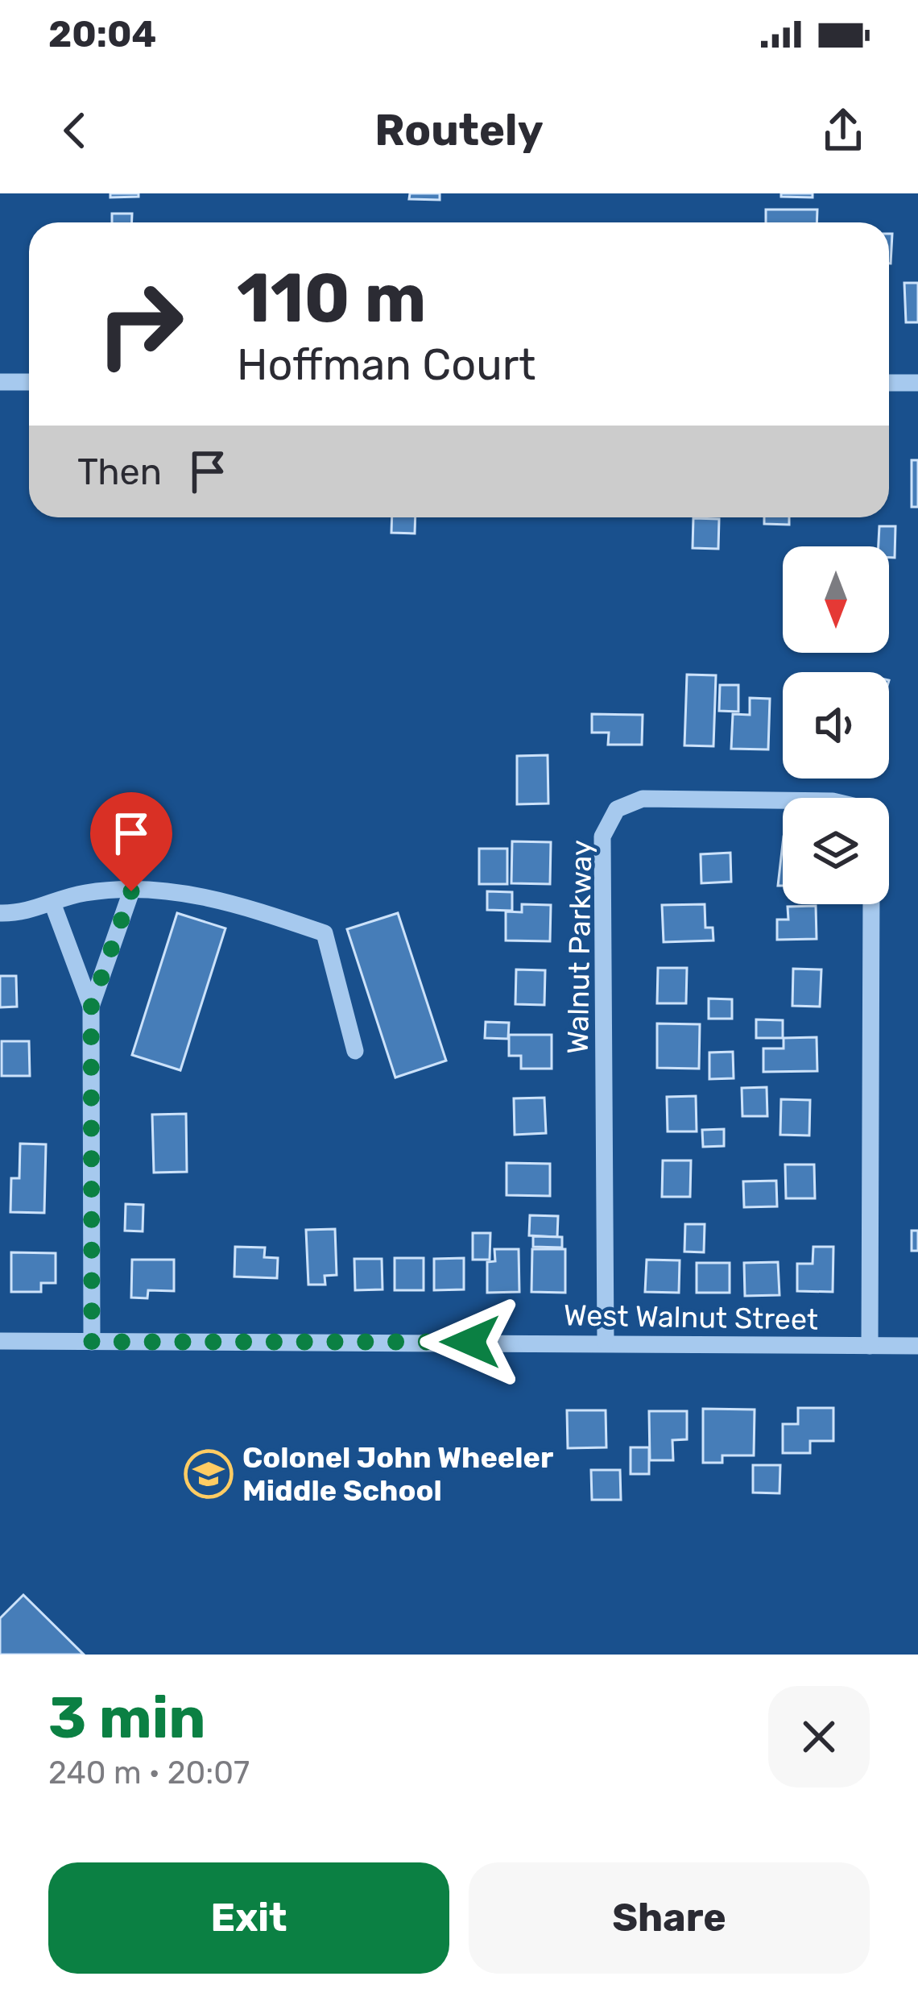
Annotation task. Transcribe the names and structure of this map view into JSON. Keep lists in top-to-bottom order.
{
  "streets": {
    "street": ["Walnut Parkway", "West Walnut Street"]
  },
  "crossings": [
    ["Walnut Parkway", "West Walnut Street"]
  ],
  "places": {
    "school or university": ["Colonel John Wheeler Middle School"]
  },
  "north": "bottom",
  "page": {
    "status": "20:04",
    "header": "Routely",
    "turn": ["110 m", "Hoffman Court"],
    "then": "Then",
    "heading": ["3 min", "240 m · 20:07"],
    "buttons": ["Exit", "Share"]
  }
}
